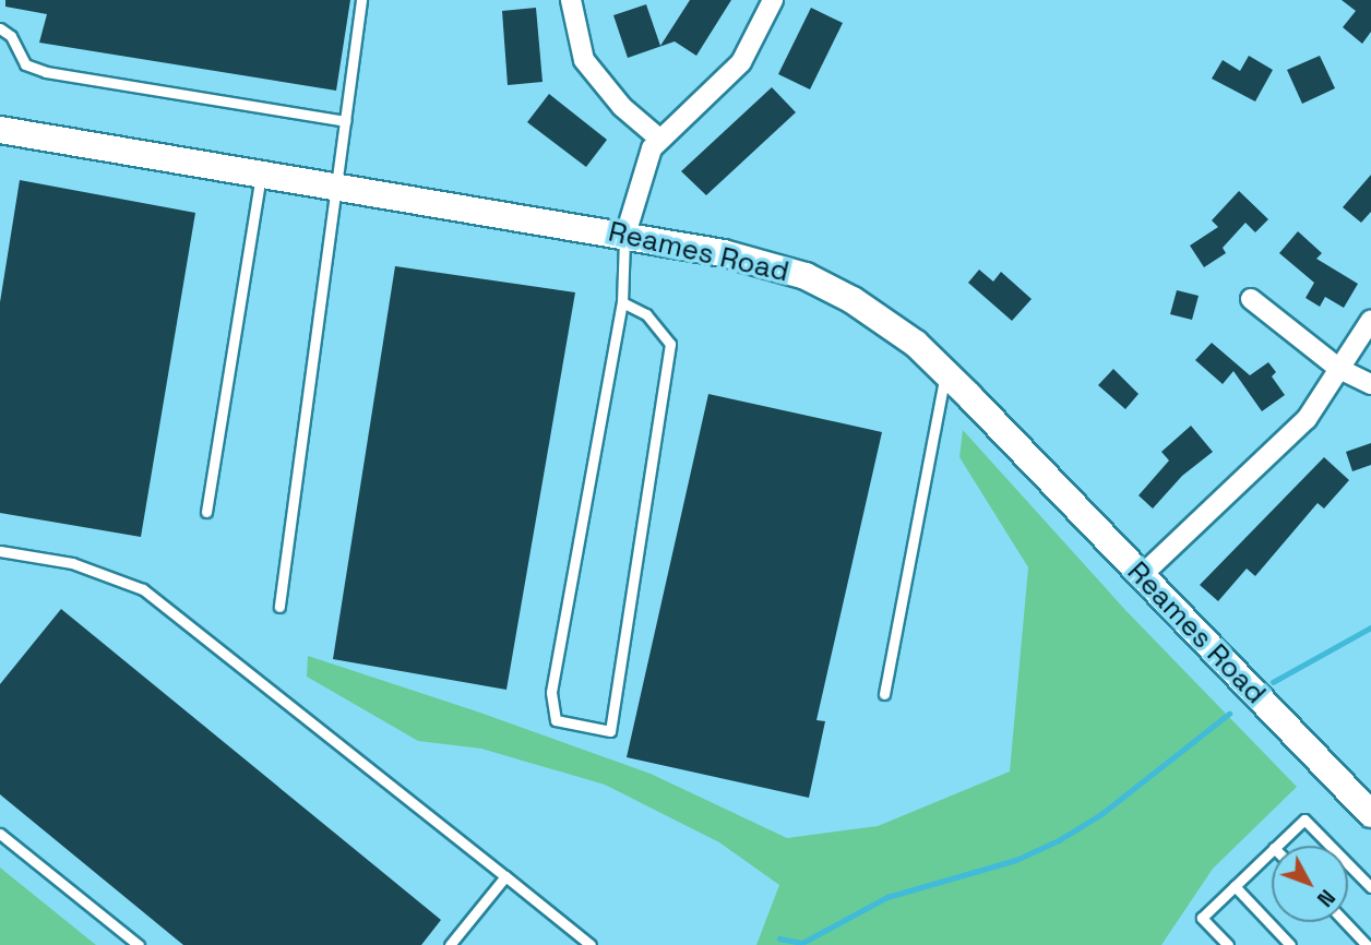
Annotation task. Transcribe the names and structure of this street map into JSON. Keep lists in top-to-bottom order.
{
  "streets": {
    "main road": ["Reames Road"]
  },
  "north": "bottom right"
}
